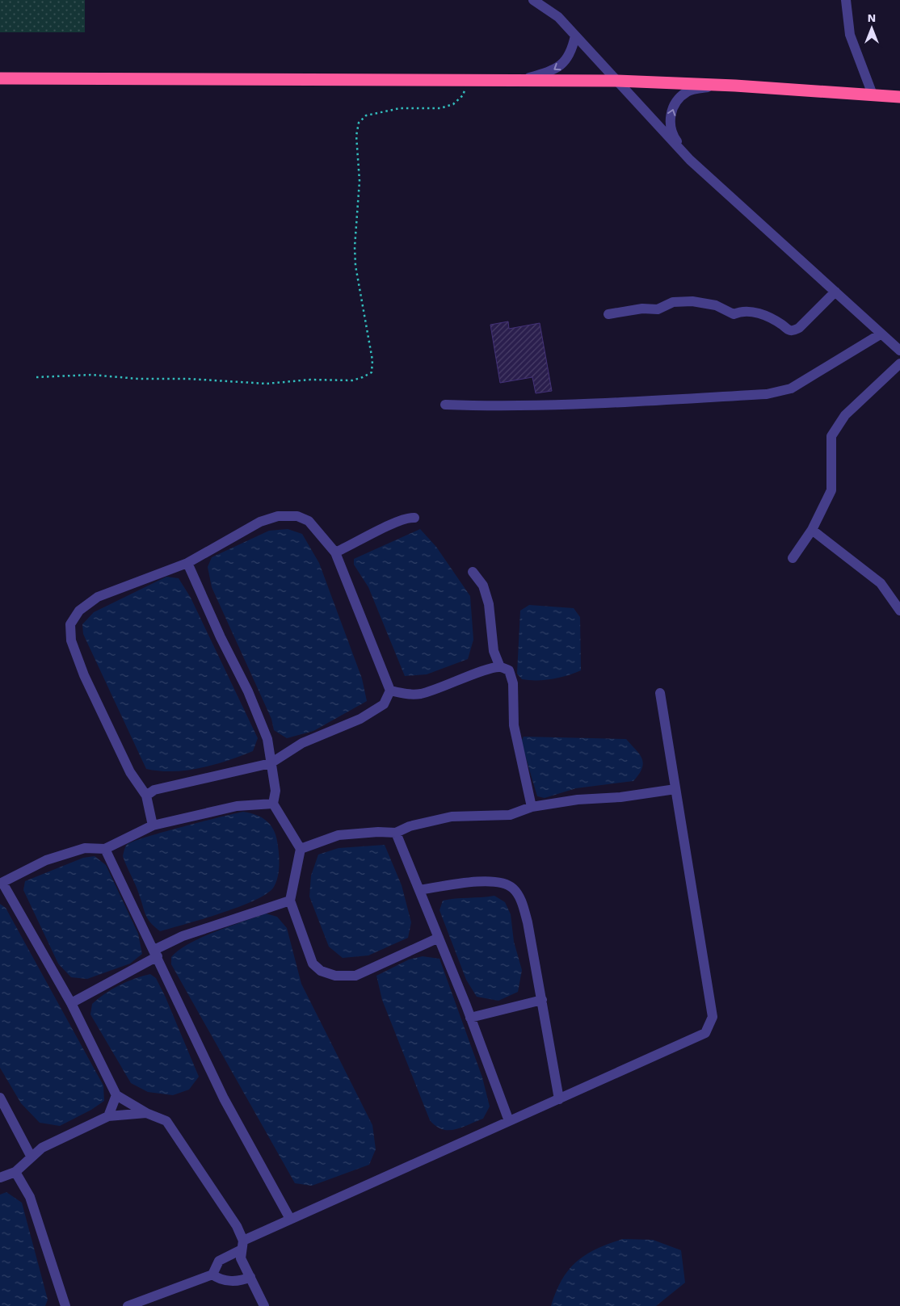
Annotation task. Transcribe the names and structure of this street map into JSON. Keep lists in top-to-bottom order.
{
  "north": "top"
}
